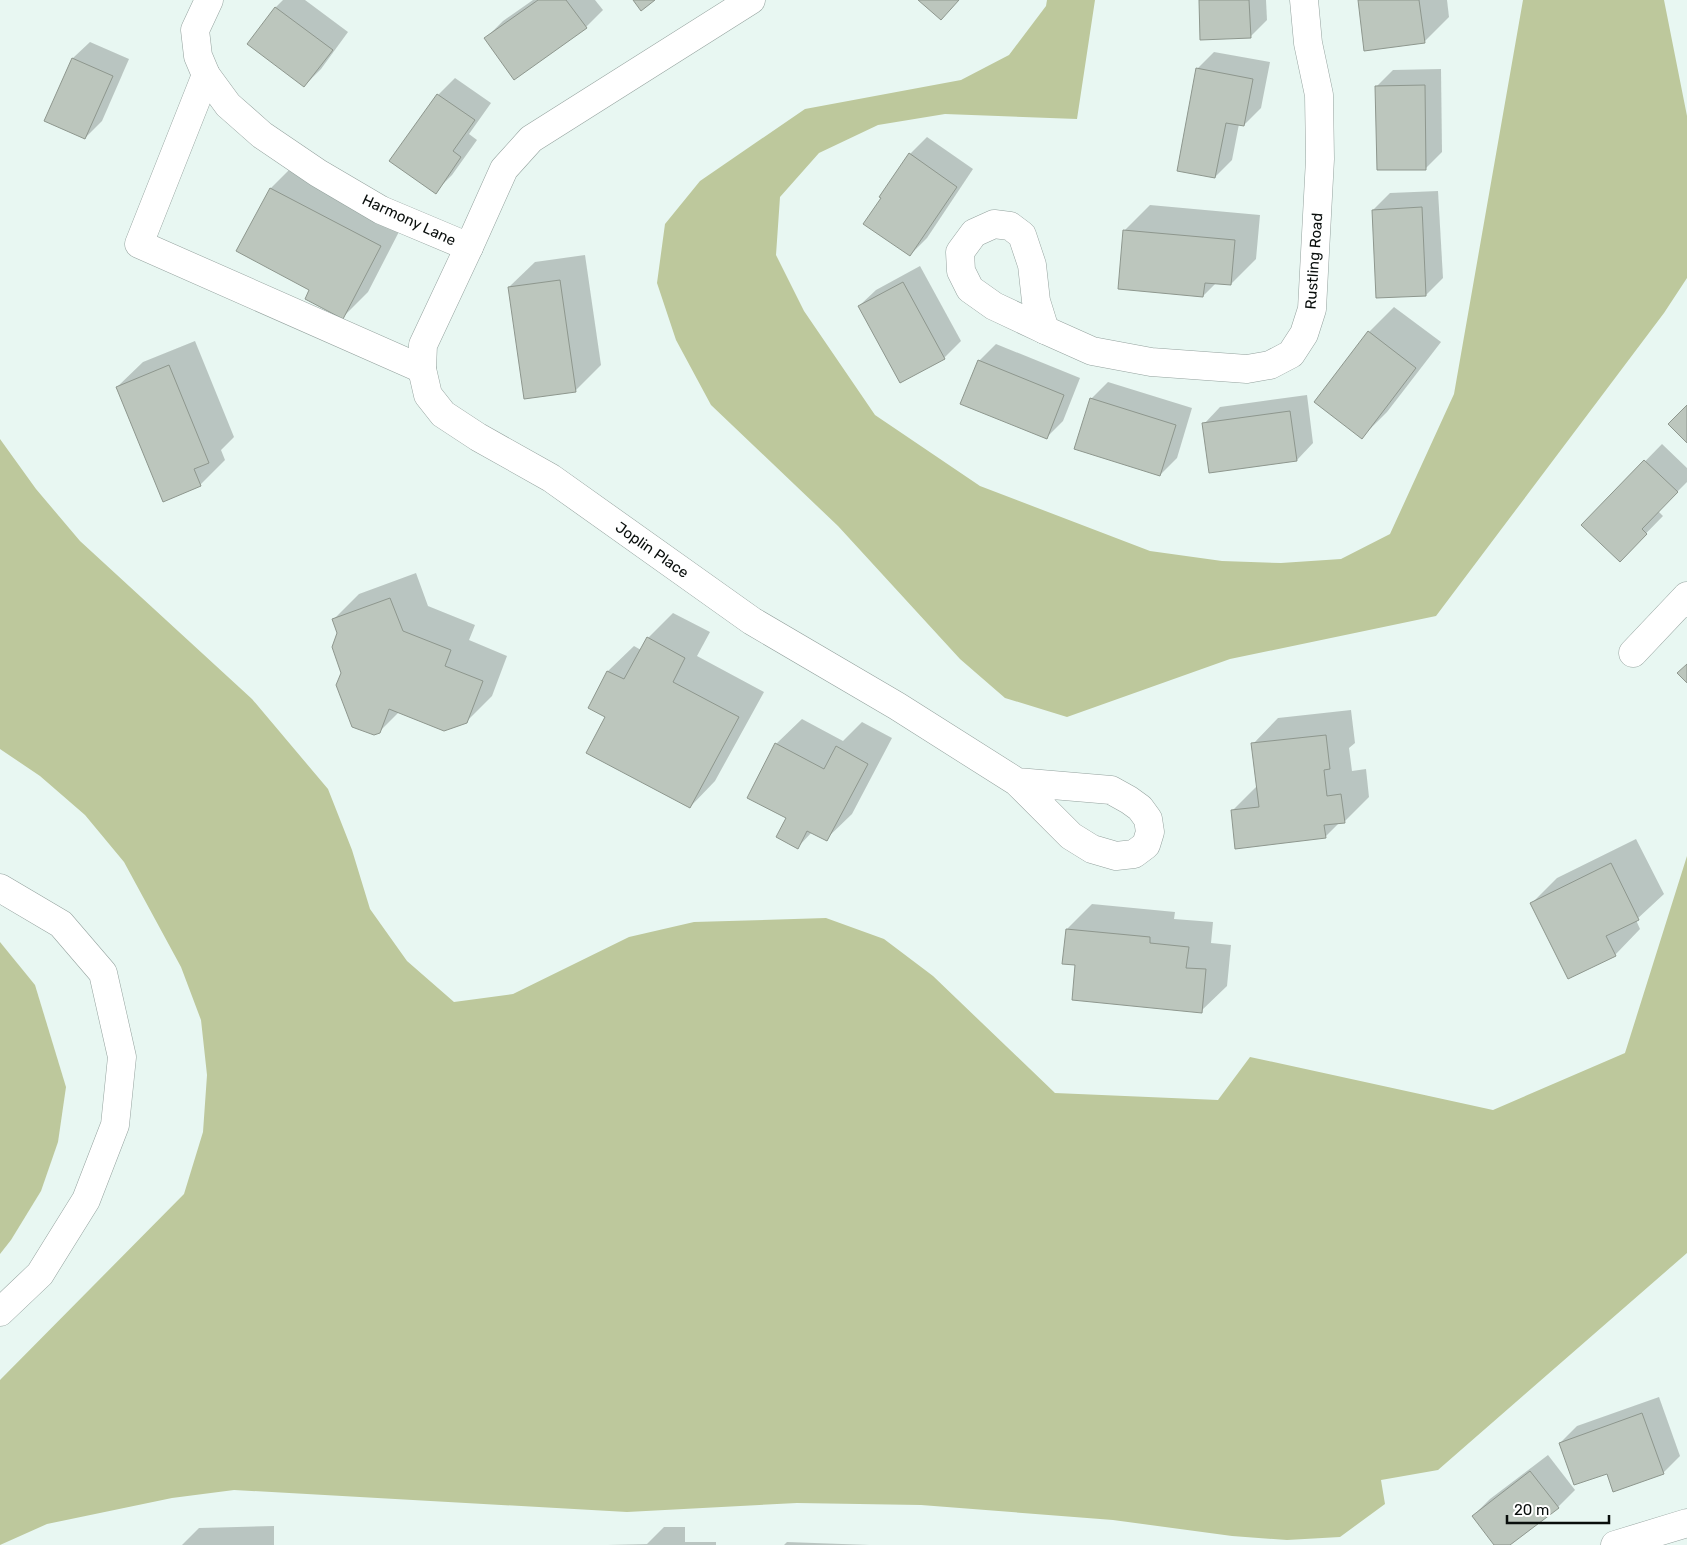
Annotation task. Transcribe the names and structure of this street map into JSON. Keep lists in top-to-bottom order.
{
  "streets": {
    "street": ["Harmony Lane", "Rustling Road", "Joplin Place"]
  },
  "crossings": [
    ["Harmony Lane", "Joplin Place"]
  ],
  "scale_bar": "20 m"
}
